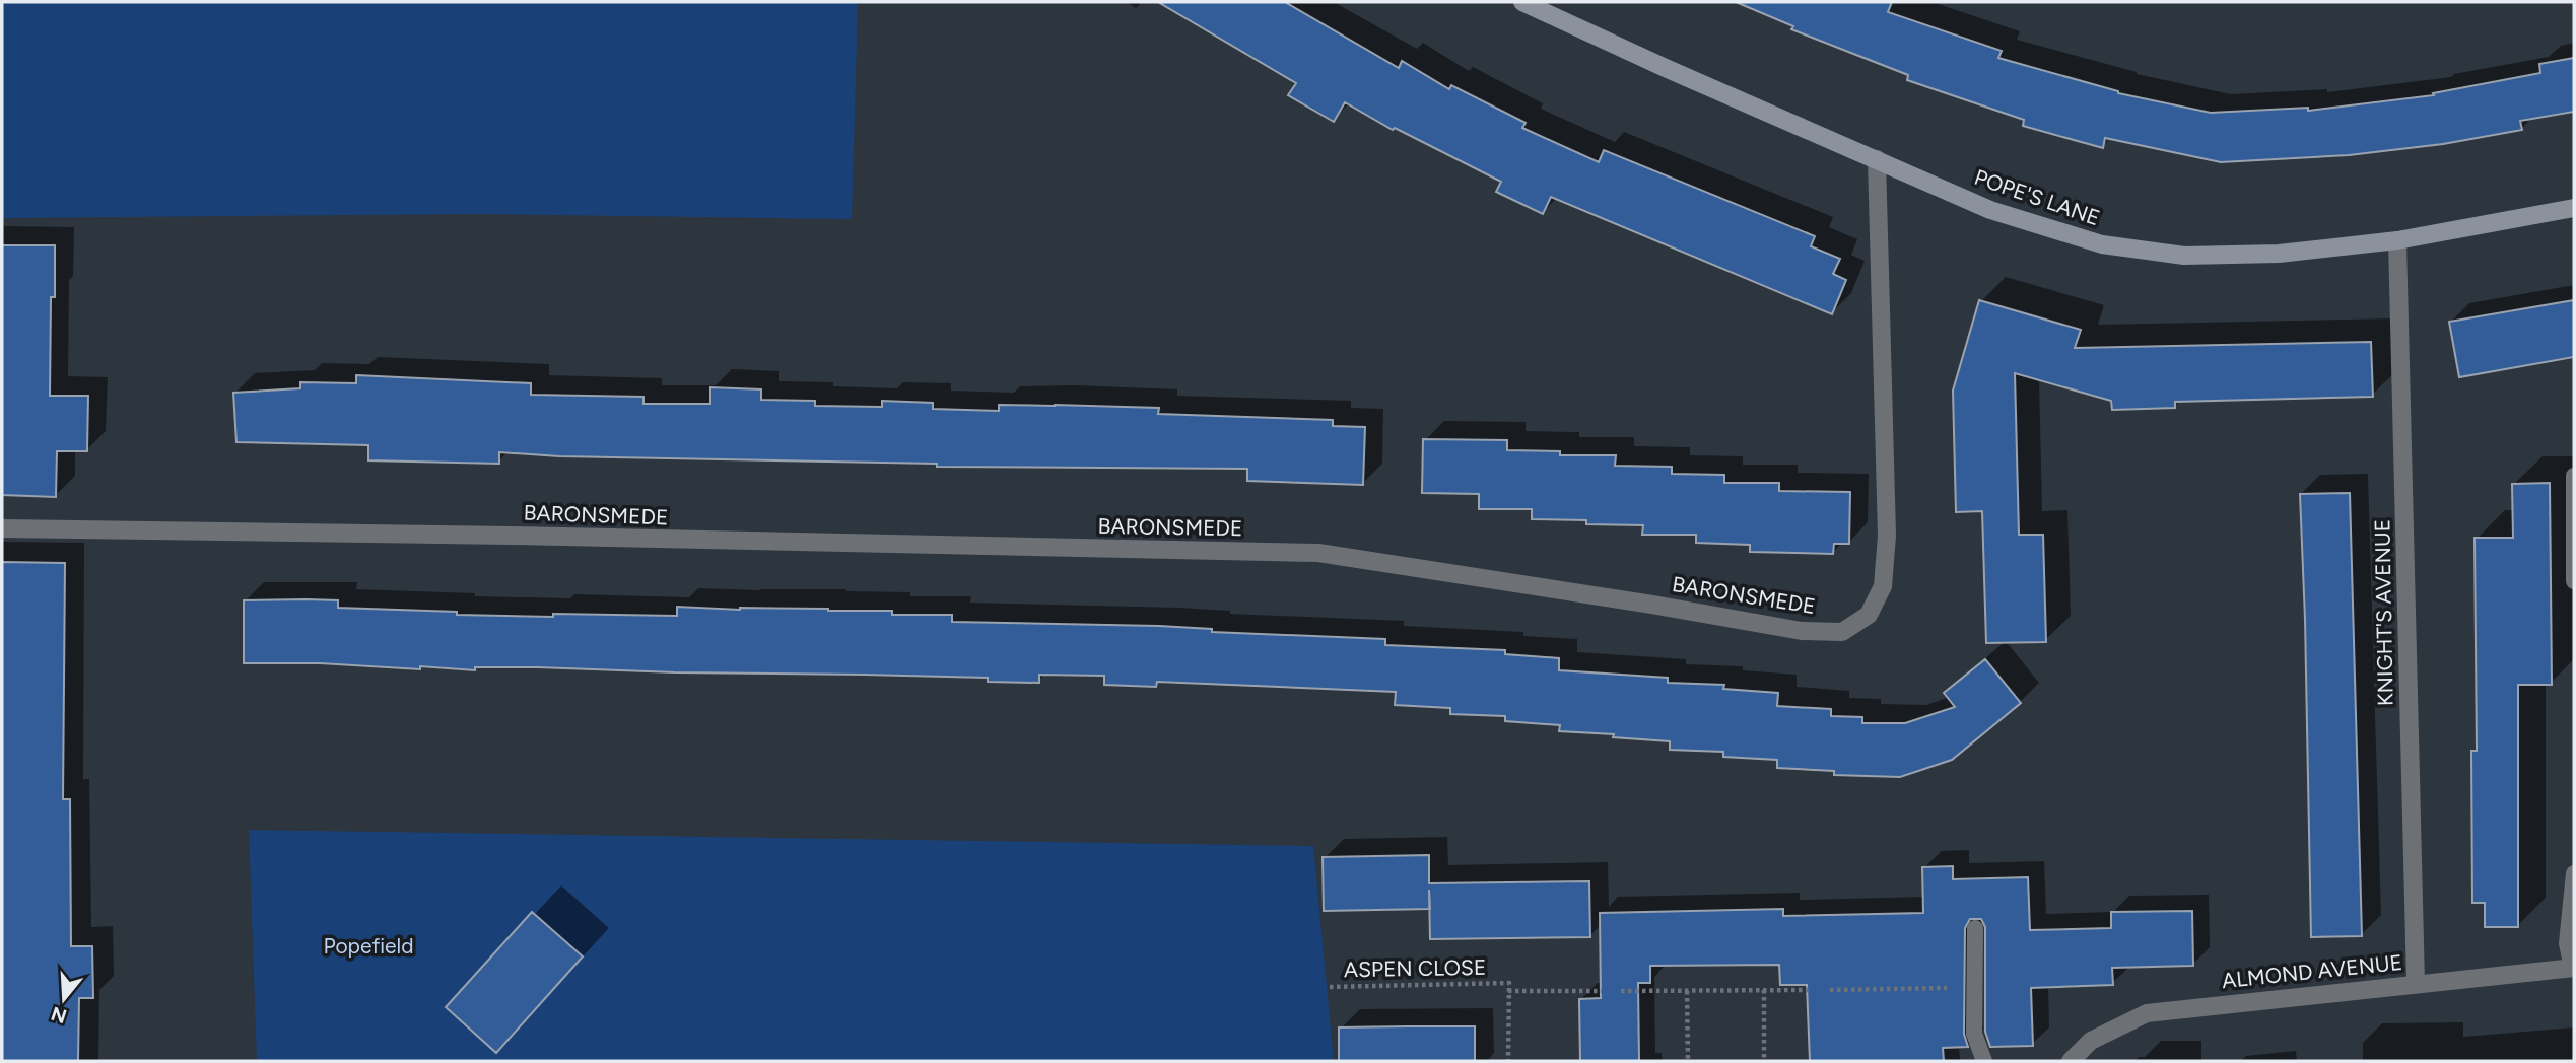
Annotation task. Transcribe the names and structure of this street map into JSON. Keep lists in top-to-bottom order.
{
  "streets": {
    "main road": ["POPE'S LANE"],
    "street": ["BARONSMEDE", "KNIGHT'S AVENUE", "ALMOND AVENUE"],
    "path": ["ASPEN CLOSE"]
  },
  "crossings": [
    ["POPE'S LANE", "BARONSMEDE"],
    ["POPE'S LANE", "KNIGHT'S AVENUE"],
    ["KNIGHT'S AVENUE", "ALMOND AVENUE"]
  ],
  "parks": ["Popefield"],
  "north": "bottom"
}
